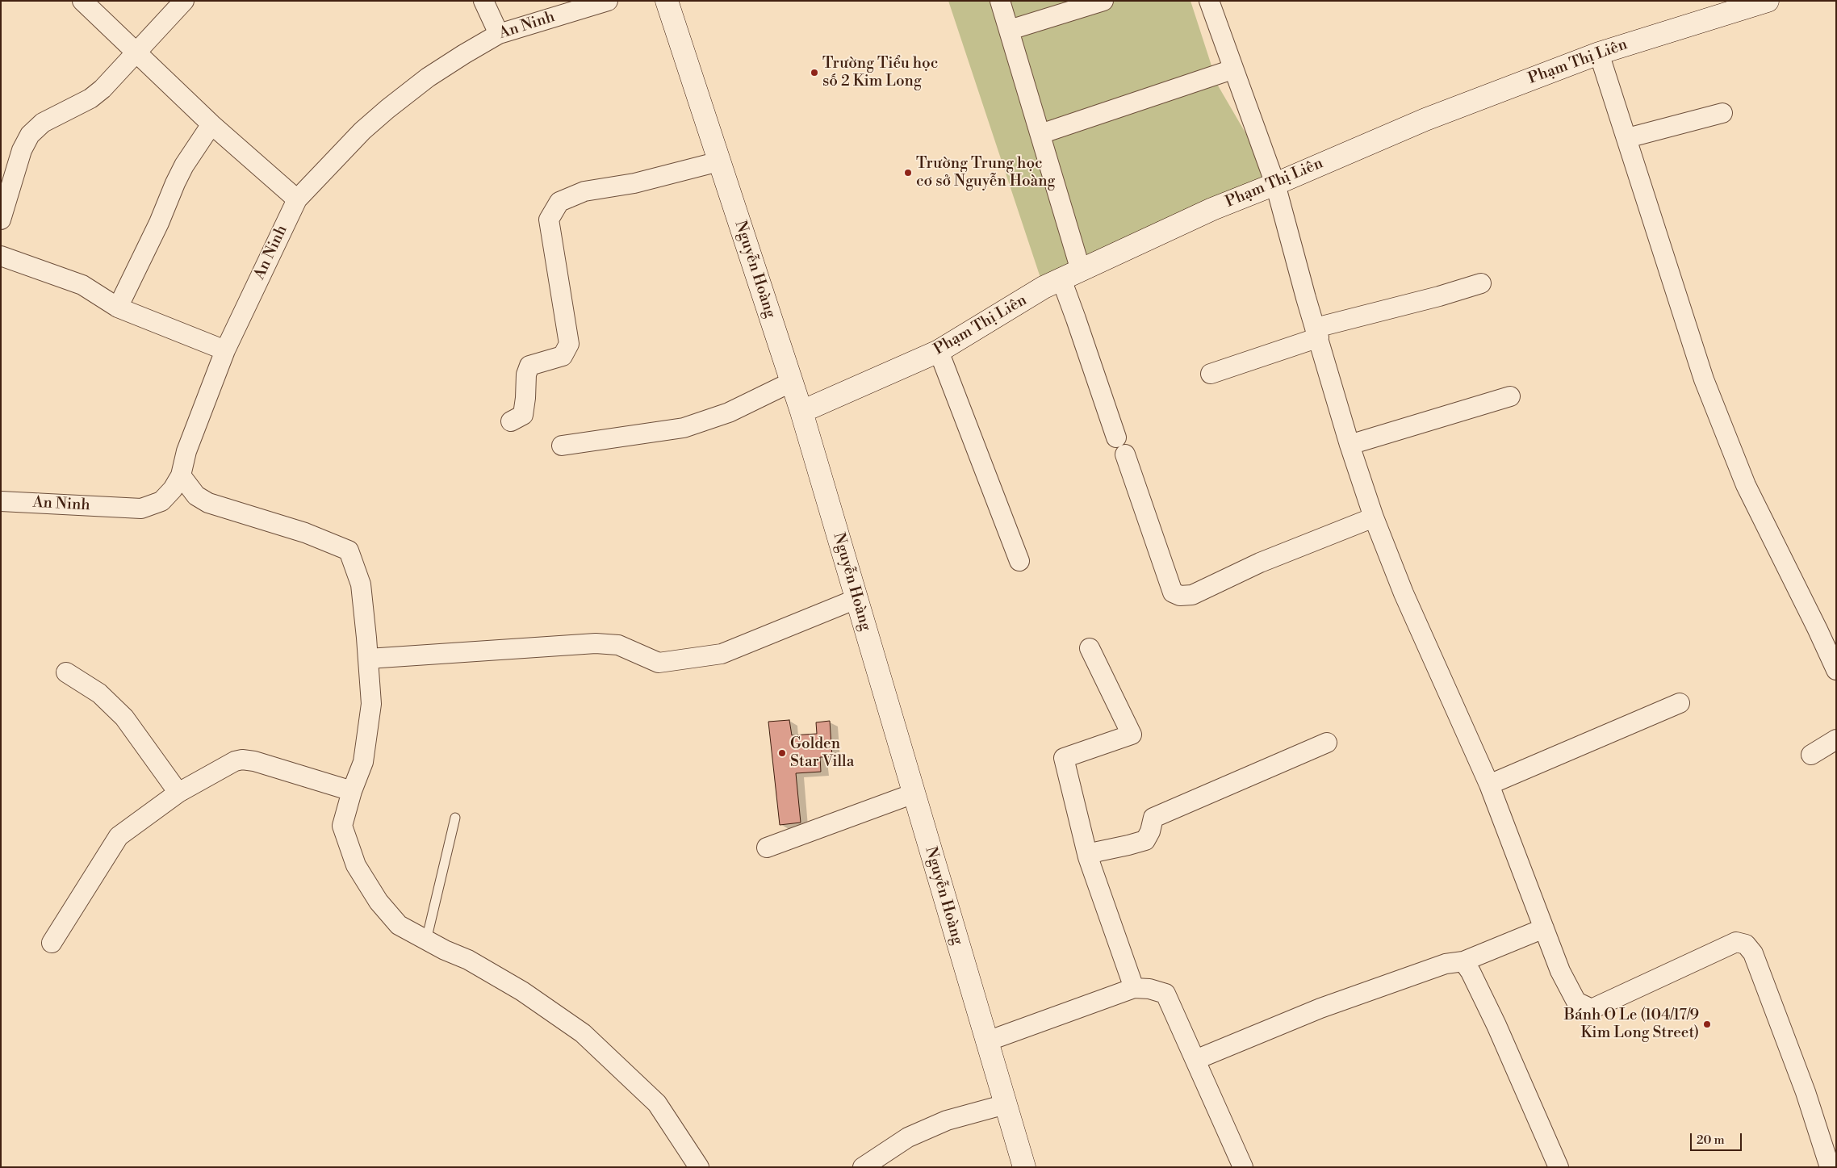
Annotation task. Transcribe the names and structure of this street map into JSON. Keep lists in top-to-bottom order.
{
  "streets": {
    "street": ["An Ninh", "Phạm Thị Liên", "Nguyễn Hoàng"]
  },
  "crossings": [
    ["Phạm Thị Liên", "Nguyễn Hoàng"]
  ],
  "places": [
    "Trường Tiểu học số 2 Kim Long",
    "Trường Trung học cơ sở Nguyễn Hoàng",
    "Golden Star Villa",
    "Bánh O Le (104/17/9 Kim Long Street)"
  ],
  "scale_bar": "20 m"
}
